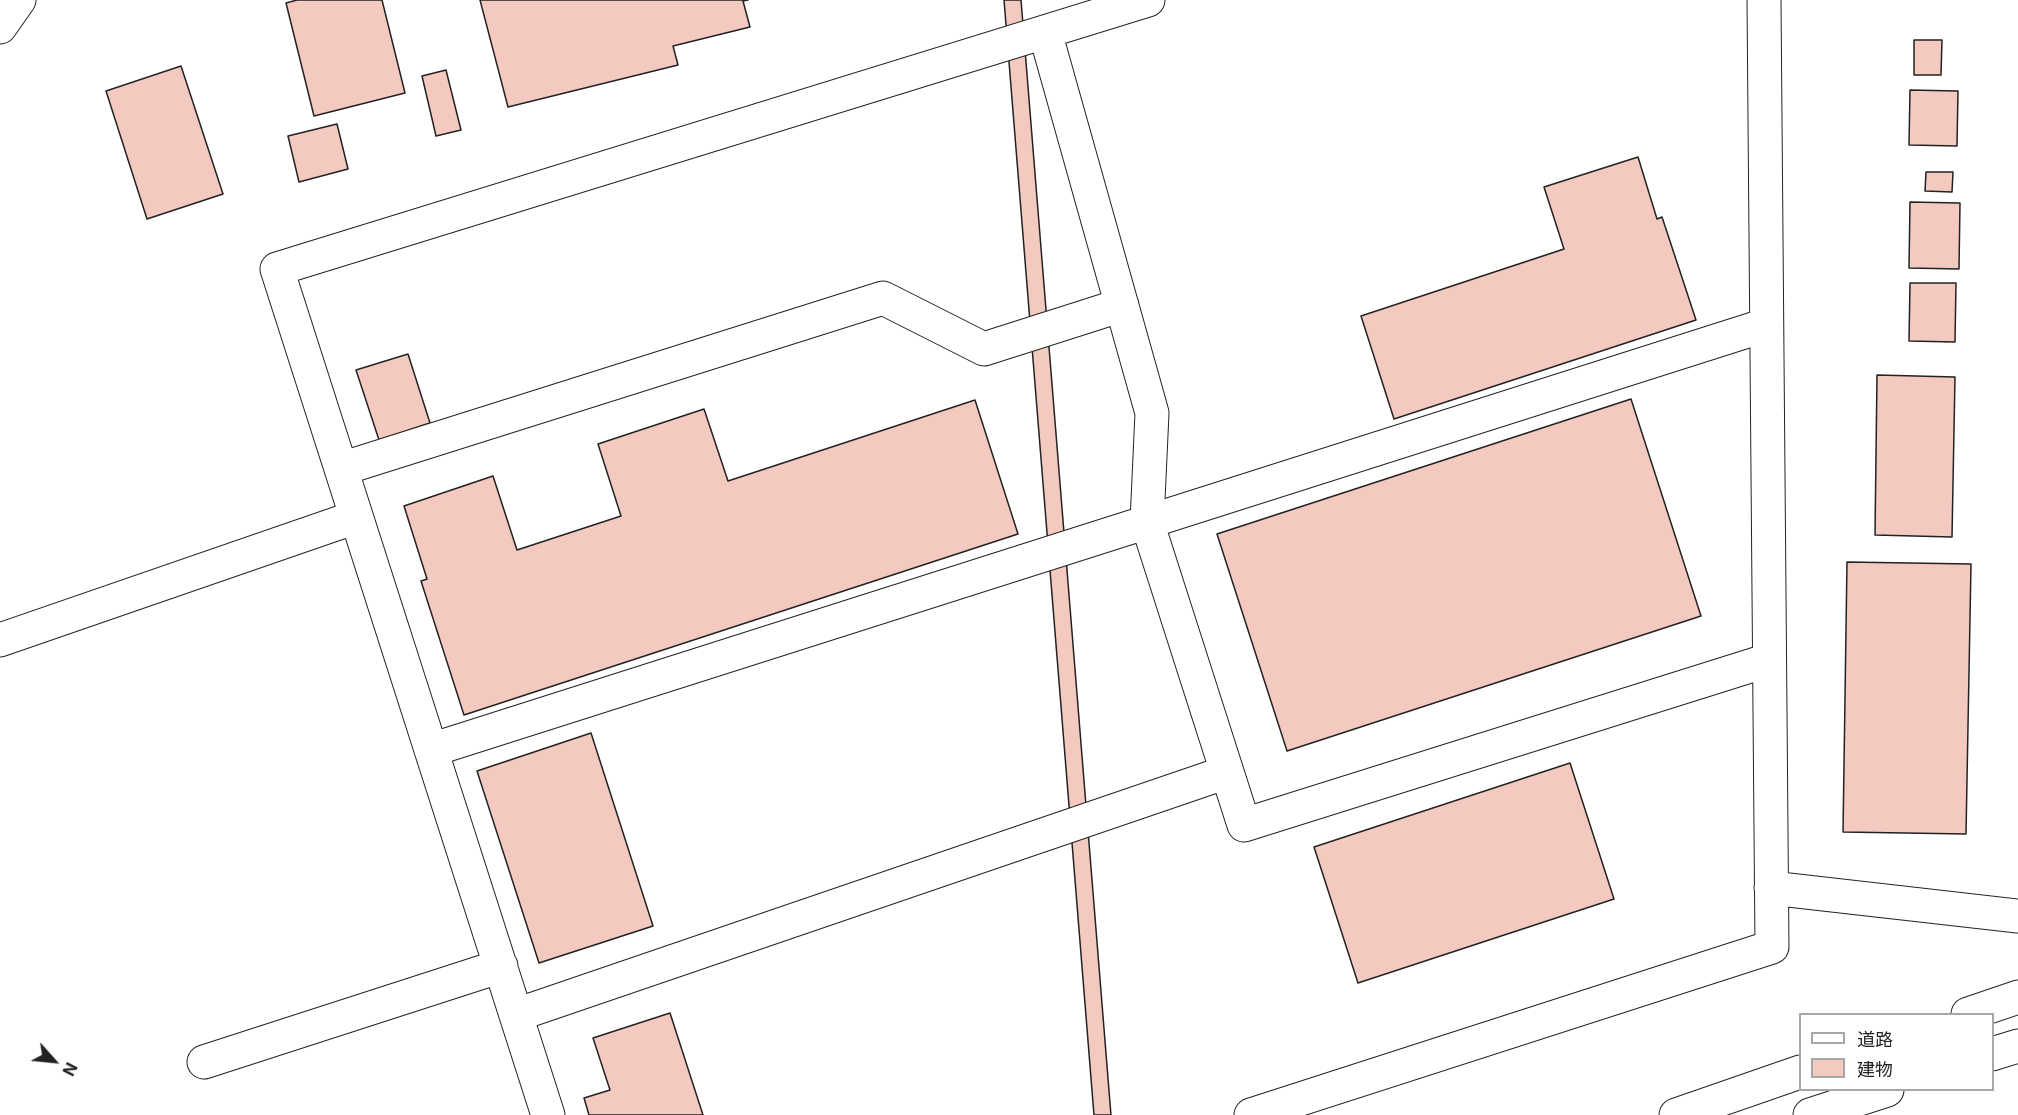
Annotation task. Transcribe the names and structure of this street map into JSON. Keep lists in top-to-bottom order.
{
  "legend": ["道路", "建物"],
  "north": "bottom right"
}
